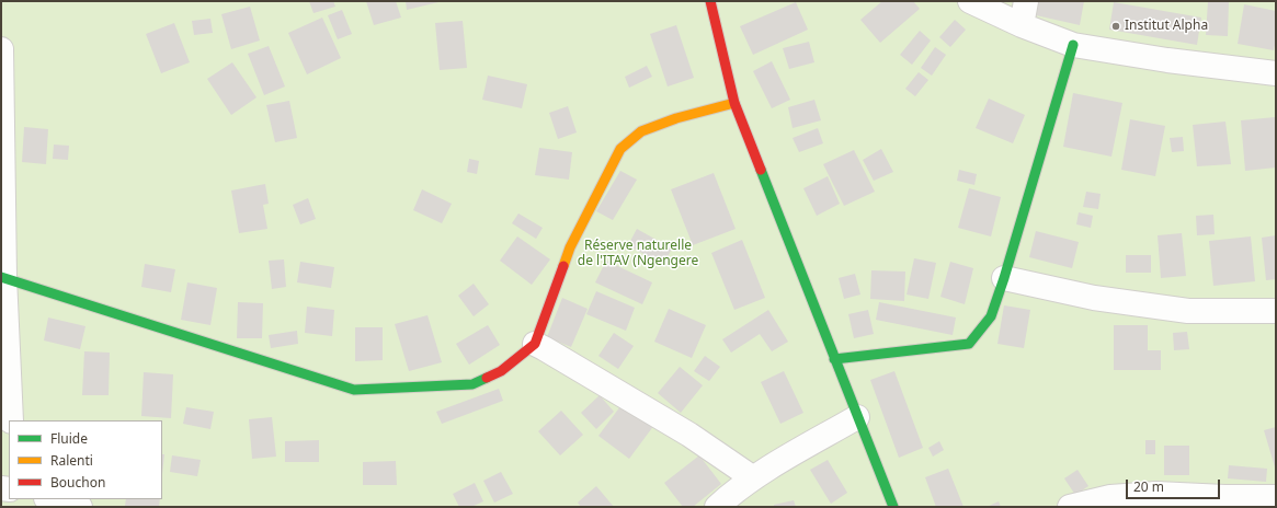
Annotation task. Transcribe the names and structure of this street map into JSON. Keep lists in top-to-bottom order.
{
  "parks": ["Réserve naturelle de l'ITAV (Ngengere"],
  "places": ["Institut Alpha"],
  "legend": ["Fluide", "Ralenti", "Bouchon"],
  "scale_bar": "20 m"
}
